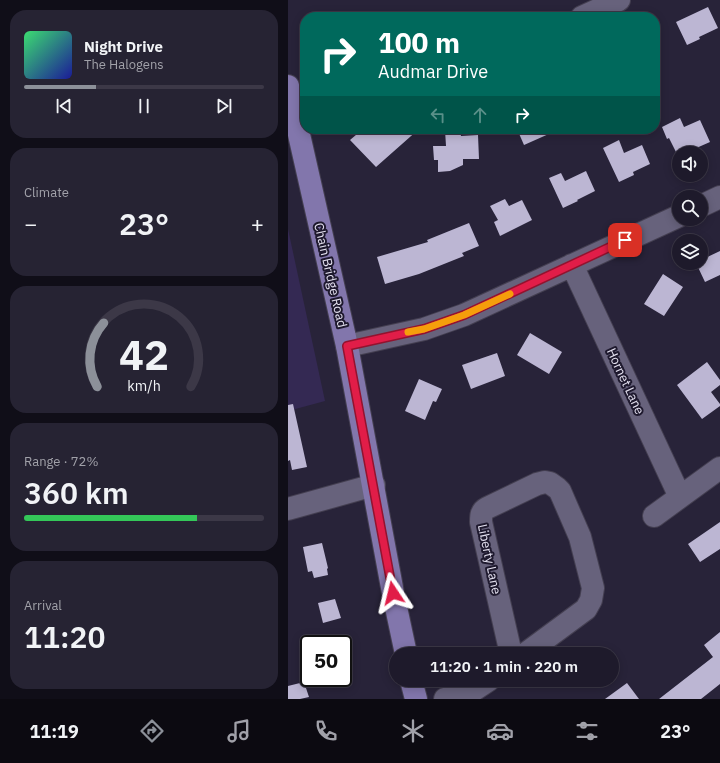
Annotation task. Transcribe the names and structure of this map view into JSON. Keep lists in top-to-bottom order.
{
  "streets": {
    "main road": ["Chain Bridge Road"],
    "street": ["Hornet Lane", "Liberty Lane"]
  },
  "page": {
    "turn": ["100 m", "Audmar Drive"],
    "song": ["Night Drive", "The Halogens"],
    "tile": [
      "Climate",
      ["Range · 72%", "360 km"],
      ["Arrival", "11:20"]
    ],
    "heat": ["−", "23°", "+"],
    "limit": "50",
    "trip": "11:20 · 1 min · 220 m",
    "tabs": ["11:19", "23°"],
    "gauge": ["42", "km/h"]
  }
}
